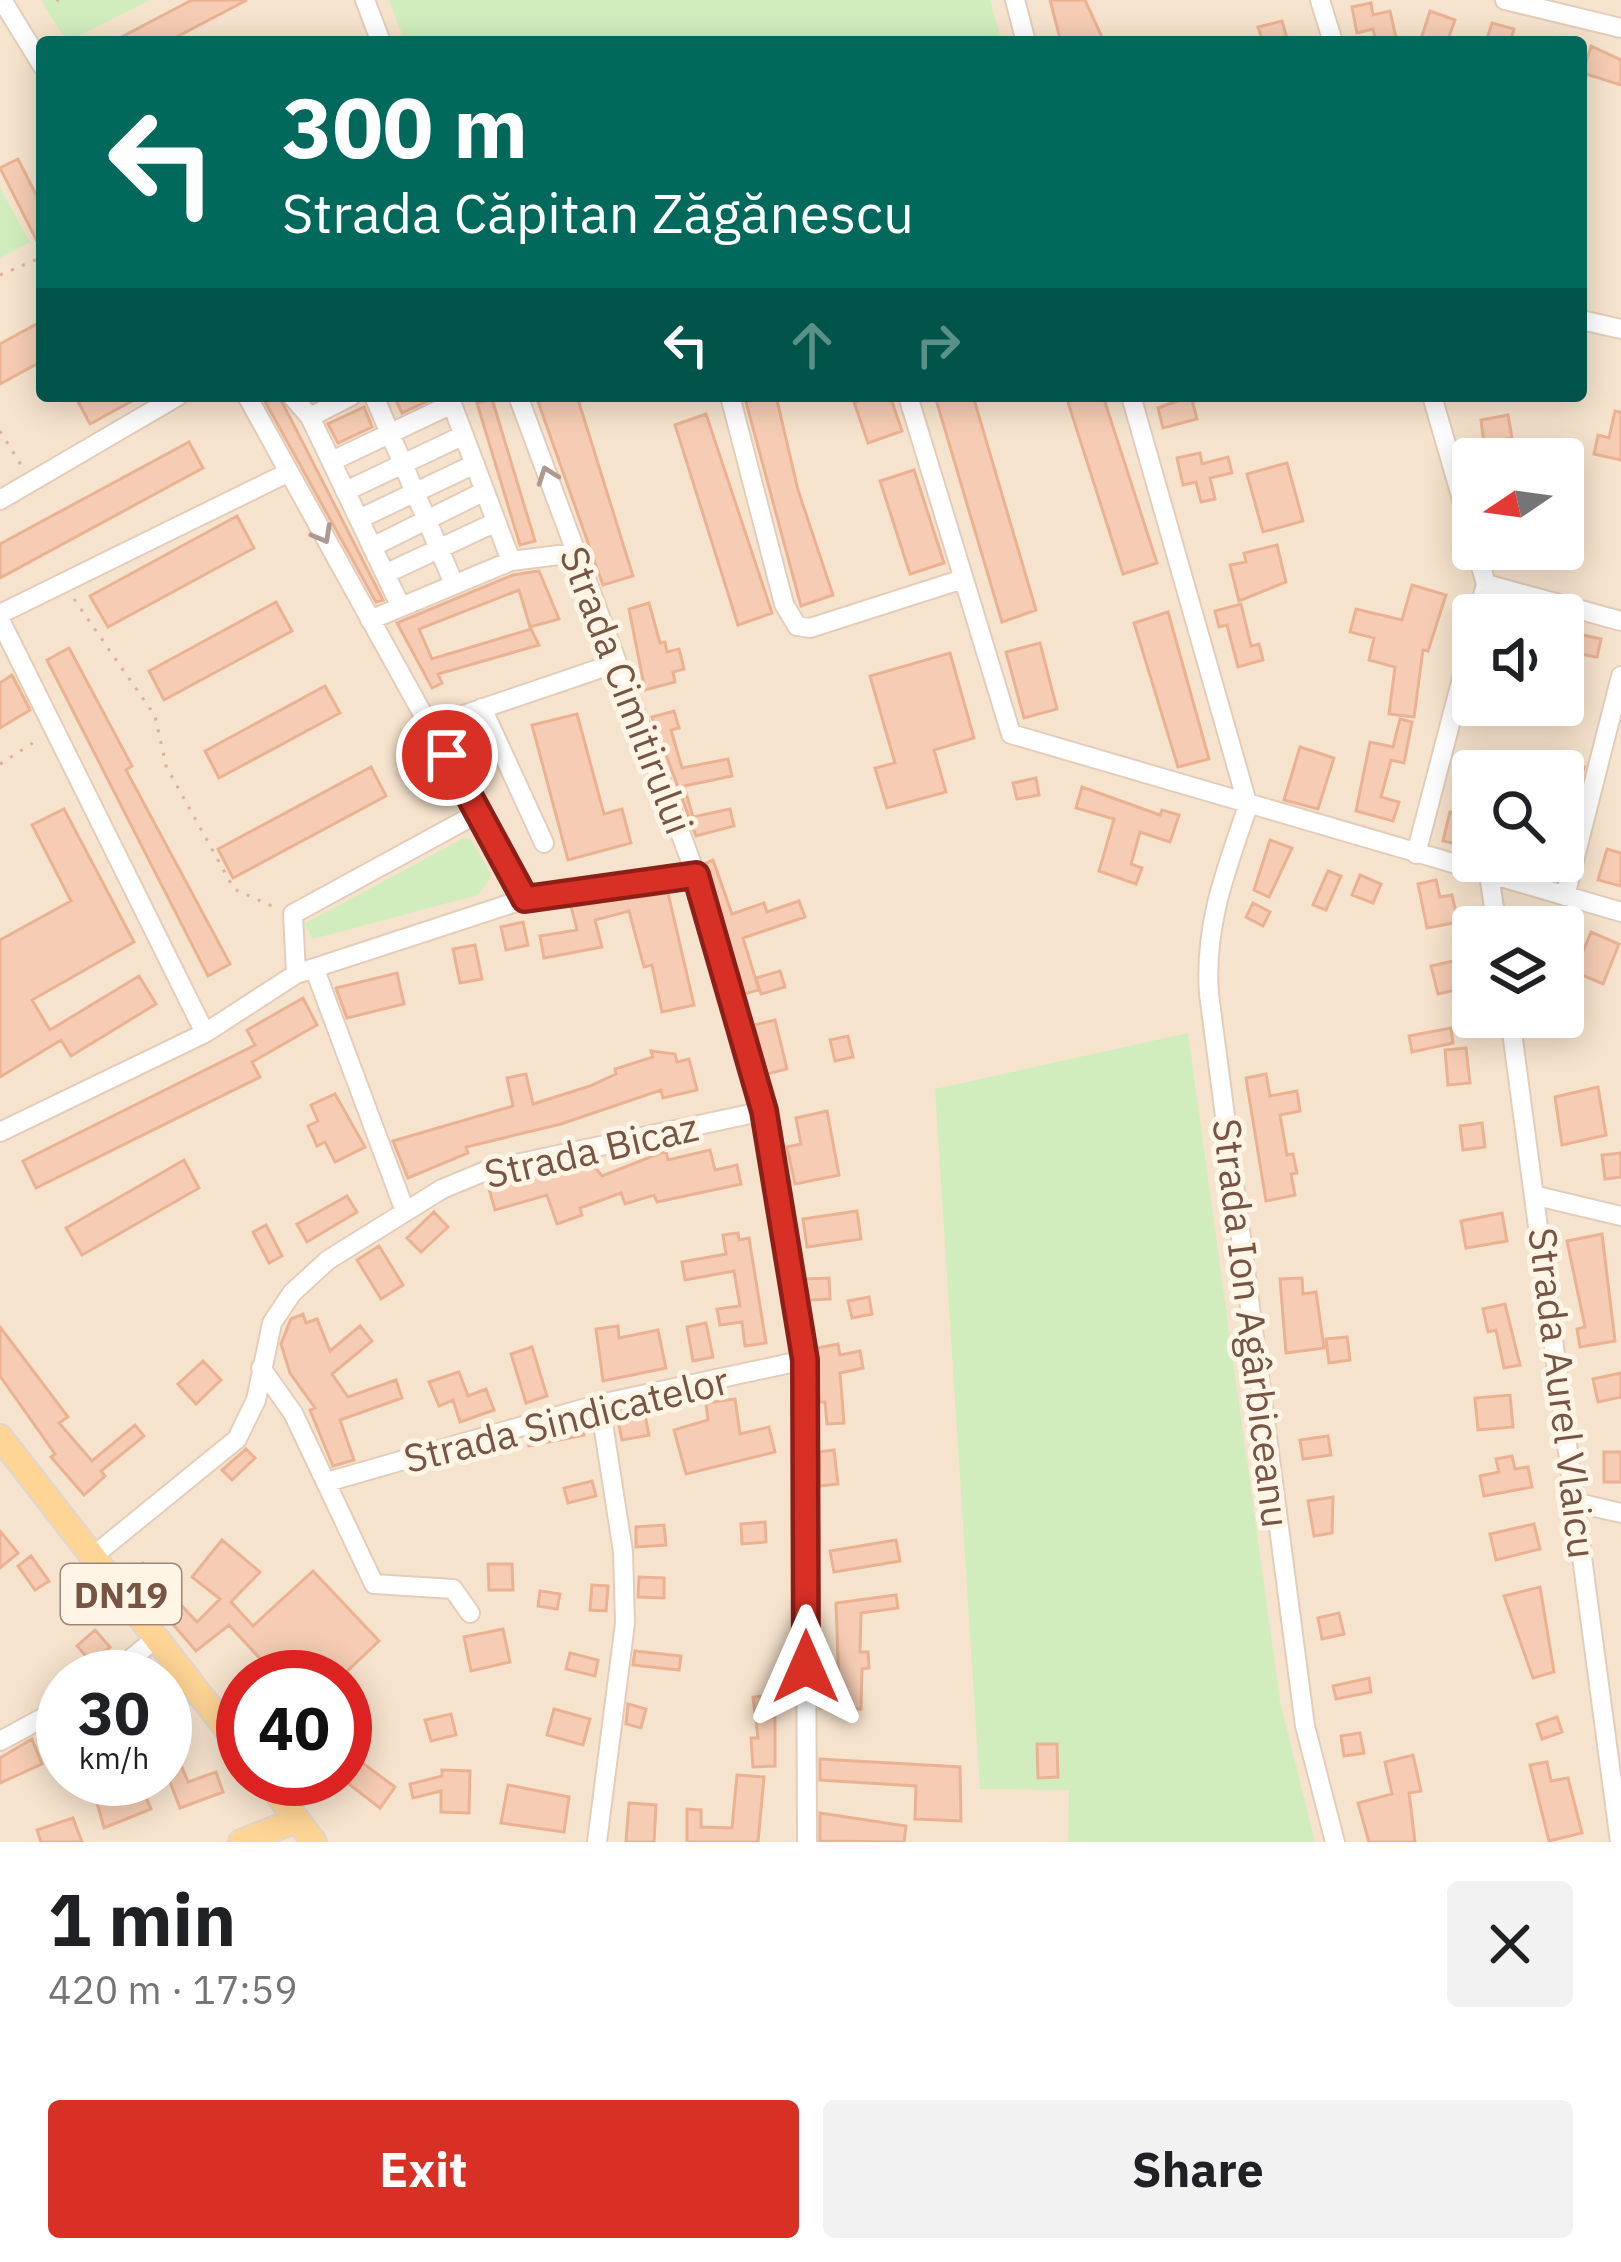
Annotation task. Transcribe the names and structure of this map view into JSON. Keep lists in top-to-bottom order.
{
  "streets": {
    "main road": ["DN19"],
    "street": [
      "Strada Cimitirului",
      "Strada Bicaz",
      "Strada Ion Agârbiceanu",
      "Strada Aurel Vlaicu",
      "Strada Sindicatelor"
    ]
  },
  "crossings": [
    ["Strada Cimitirului", "Strada Bicaz"],
    ["Strada Cimitirului", "Strada Sindicatelor"],
    ["Strada Bicaz", "DN19"]
  ],
  "north": "left",
  "page": {
    "turn": ["300 m", "Strada Căpitan Zăgănescu"],
    "speed": "30 km/h",
    "limit": "40",
    "heading": ["1 min", "420 m · 17:59"],
    "buttons": ["Exit", "Share"]
  }
}
